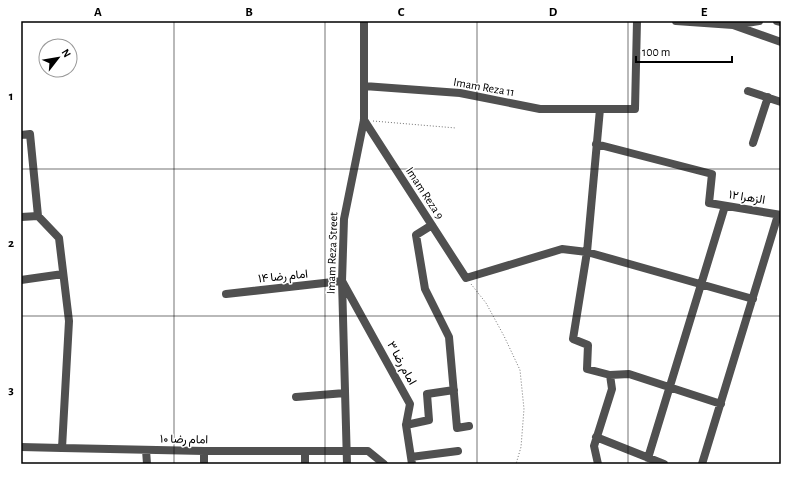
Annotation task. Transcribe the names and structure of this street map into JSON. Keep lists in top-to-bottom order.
{
  "streets": {
    "street": [
      "Imam Reza 11",
      "Imam Reza 9",
      "الزهرا ۱۲",
      "Imam Reza Street",
      "امام رضا ۱۴",
      "امام رضا ۳",
      "امام رضا ۱۰"
    ]
  },
  "crossings": [
    ["Imam Reza 11", "Imam Reza Street"],
    ["Imam Reza 9", "Imam Reza Street"],
    ["Imam Reza Street", "امام رضا ۱۴"],
    ["Imam Reza Street", "امام رضا ۳"],
    ["Imam Reza Street", "امام رضا ۱۰"],
    ["امام رضا ۱۴", "امام رضا ۳"]
  ],
  "scale_bar": "100 m",
  "north": "top right",
  "grid": {
    "columns": [
      "A",
      "B",
      "C",
      "D",
      "E"
    ],
    "rows": ["1", "2", "3"]
  }
}
